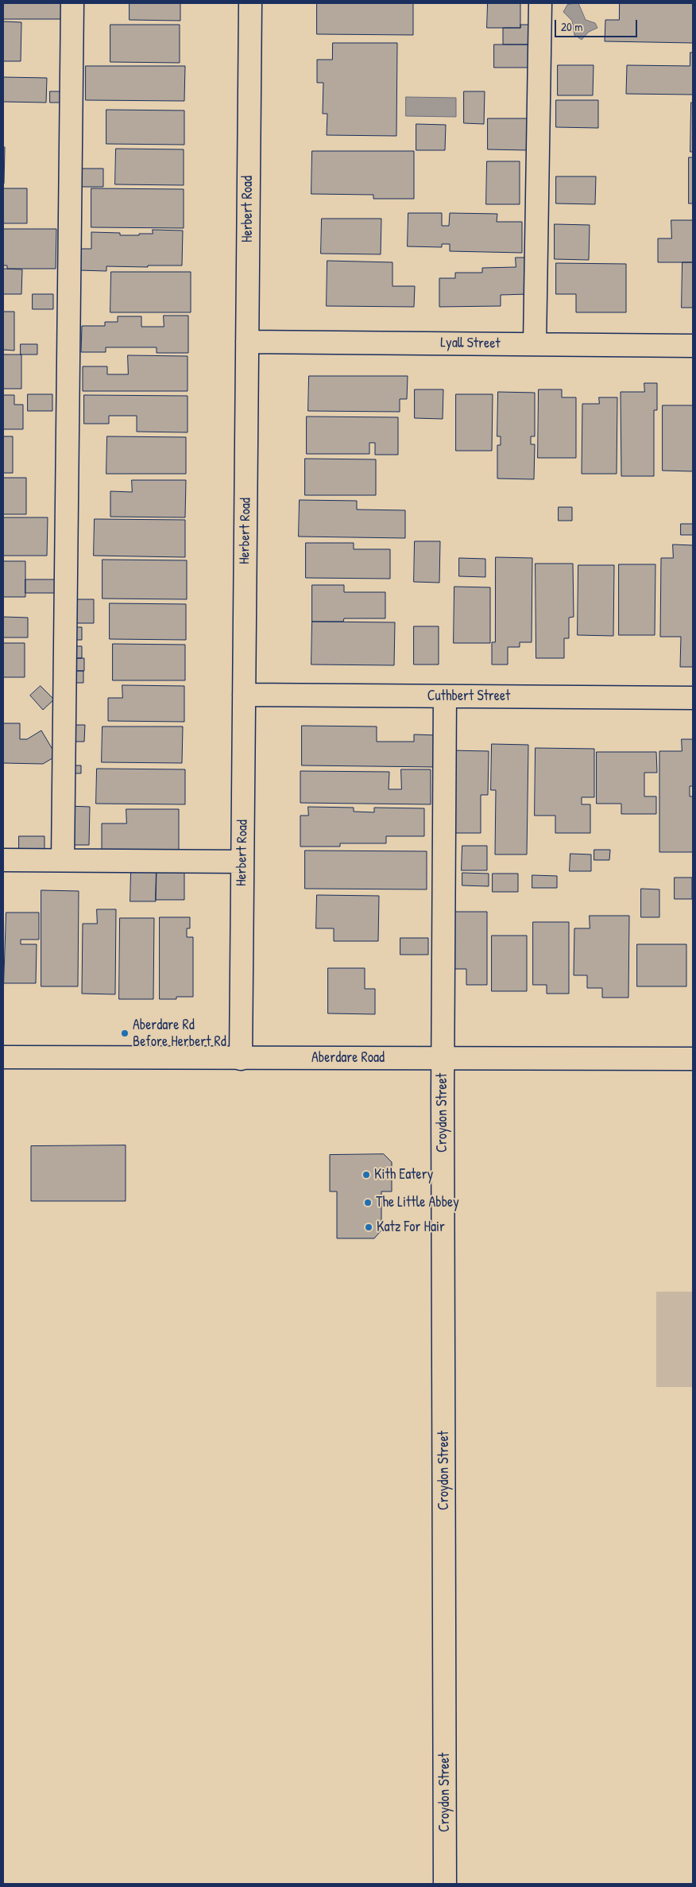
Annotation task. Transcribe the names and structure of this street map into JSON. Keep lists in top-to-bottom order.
{
  "streets": {
    "street": [
      "Herbert Road",
      "Lyall Street",
      "Cuthbert Street",
      "Aberdare Road",
      "Croydon Street"
    ]
  },
  "crossings": [
    ["Herbert Road", "Lyall Street"],
    ["Herbert Road", "Cuthbert Street"],
    ["Herbert Road", "Aberdare Road"],
    ["Cuthbert Street", "Croydon Street"],
    ["Aberdare Road", "Croydon Street"]
  ],
  "places": [
    "Aberdare Rd Before Herbert Rd",
    "Kith Eatery",
    "The Little Abbey",
    "Katz For Hair"
  ],
  "scale_bar": "20 m"
}
